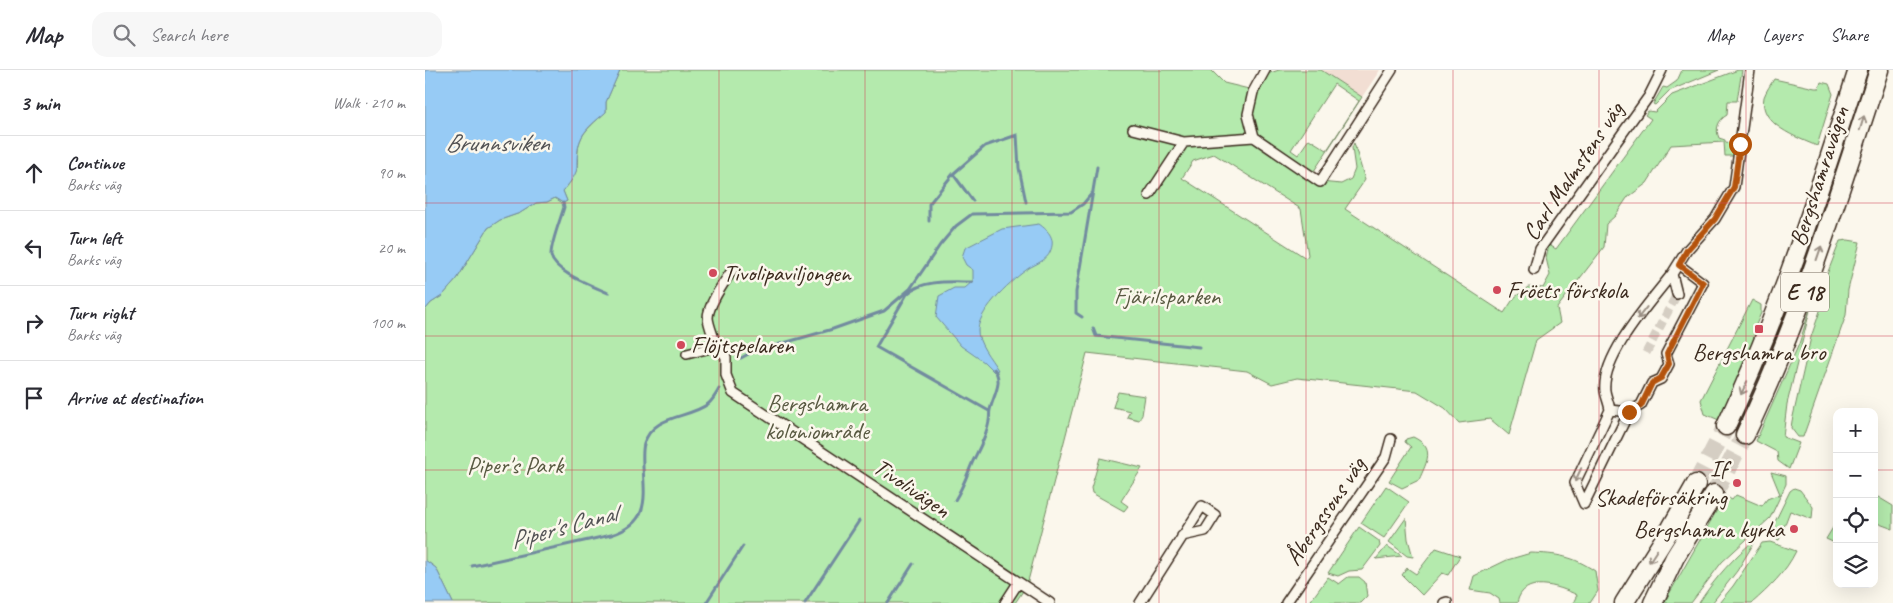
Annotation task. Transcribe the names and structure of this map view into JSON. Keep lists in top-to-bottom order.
{
  "streets": {
    "highway": ["Bergshamravägen", "E 18"],
    "street": ["Carl Malmstens väg", "Tivolivägen", "Åbergssons väg"]
  },
  "water": ["Brunnsviken", "Piper's Canal"],
  "parks": ["Fjärilsparken", "Bergshamra koloniområde", "Piper's Park"],
  "places": {
    "other": [
      "Tivolipaviljongen",
      "Fröets förskola",
      "Flöjtspelaren",
      "If Skadeförsäkring",
      "Bergshamra kyrka"
    ],
    "transit": ["Bergshamra bro"]
  },
  "page": {
    "header": "Map",
    "search": "Search here",
    "nav": ["Map", "Layers", "Share"],
    "heading": ["3 min", "Walk · 210 m"],
    "list": [
      ["Continue", "Barks väg", "90 m"],
      ["Turn left", "Barks väg", "20 m"],
      ["Turn right", "Barks väg", "100 m"],
      "Arrive at destination"
    ],
    "map_buttons": ["+", "−"]
  }
}
